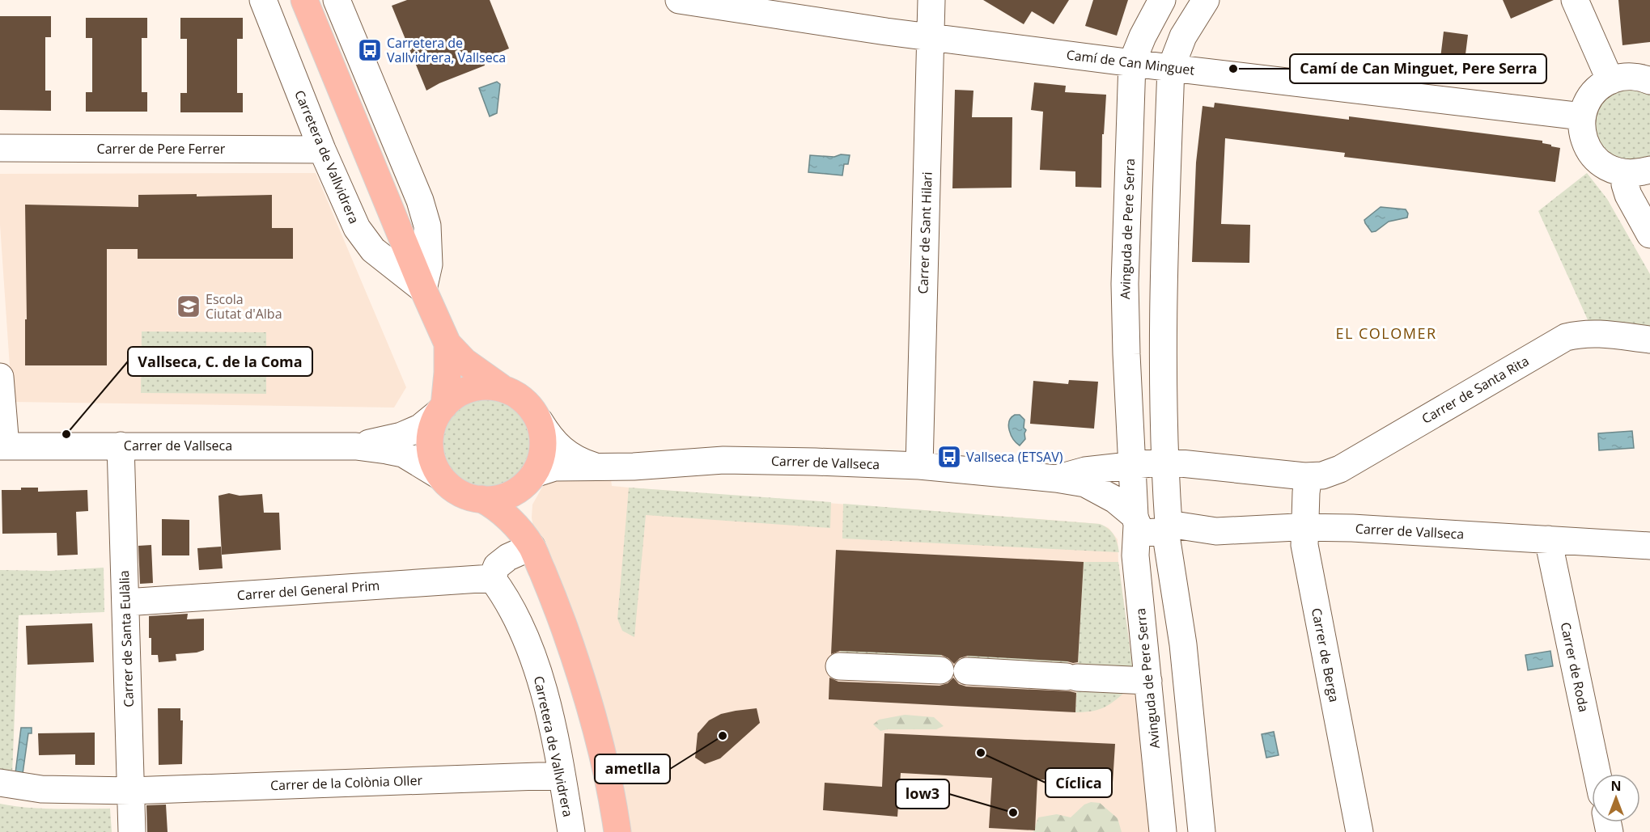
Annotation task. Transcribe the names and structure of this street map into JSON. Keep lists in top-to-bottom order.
{
  "streets": {
    "main road": ["Carretera de Vallvidrera"],
    "street": [
      "Camí de Can Minguet",
      "Carrer de Pere Ferrer",
      "Avinguda de Pere Serra",
      "Carrer de Sant Hilari",
      "Carrer de Santa Rita",
      "Carrer de Vallseca",
      "Carrer del General Prim",
      "Carrer de Santa Eulàlia",
      "Carrer de Berga",
      "Carrer de Roda",
      "Carrer de la Colònia Oller"
    ]
  },
  "crossings": [
    ["Camí de Can Minguet", "Avinguda de Pere Serra"],
    ["Camí de Can Minguet", "Carrer de Sant Hilari"],
    ["Carrer de Pere Ferrer", "Carretera de Vallvidrera"],
    ["Carretera de Vallvidrera", "Carrer de Vallseca"],
    ["Carretera de Vallvidrera", "Carrer del General Prim"],
    ["Carretera de Vallvidrera", "Carrer de la Colònia Oller"],
    ["Avinguda de Pere Serra", "Carrer de Vallseca"],
    ["Carrer de Sant Hilari", "Carrer de Vallseca"],
    ["Carrer de Santa Rita", "Carrer de Vallseca"],
    ["Carrer de Santa Rita", "Carrer de Berga"],
    ["Carrer de Vallseca", "Carrer de Santa Eulàlia"],
    ["Carrer de Vallseca", "Carrer de Berga"],
    ["Carrer de Vallseca", "Carrer de Roda"],
    ["Carrer del General Prim", "Carrer de Santa Eulàlia"],
    ["Carrer de Santa Eulàlia", "Carrer de la Colònia Oller"]
  ],
  "districts": ["EL COLOMER"],
  "places": {
    "bus stop": ["Carretera de Vallvidrera, Vallseca", "Vallseca (ETSAV)"],
    "other": [
      "Camí de Can Minguet, Pere Serra",
      "Vallseca, C. de la Coma",
      "ametlla",
      "Cíclica",
      "low3"
    ],
    "school or university": ["Escola Ciutat d'Alba"]
  },
  "north": "top"
}
